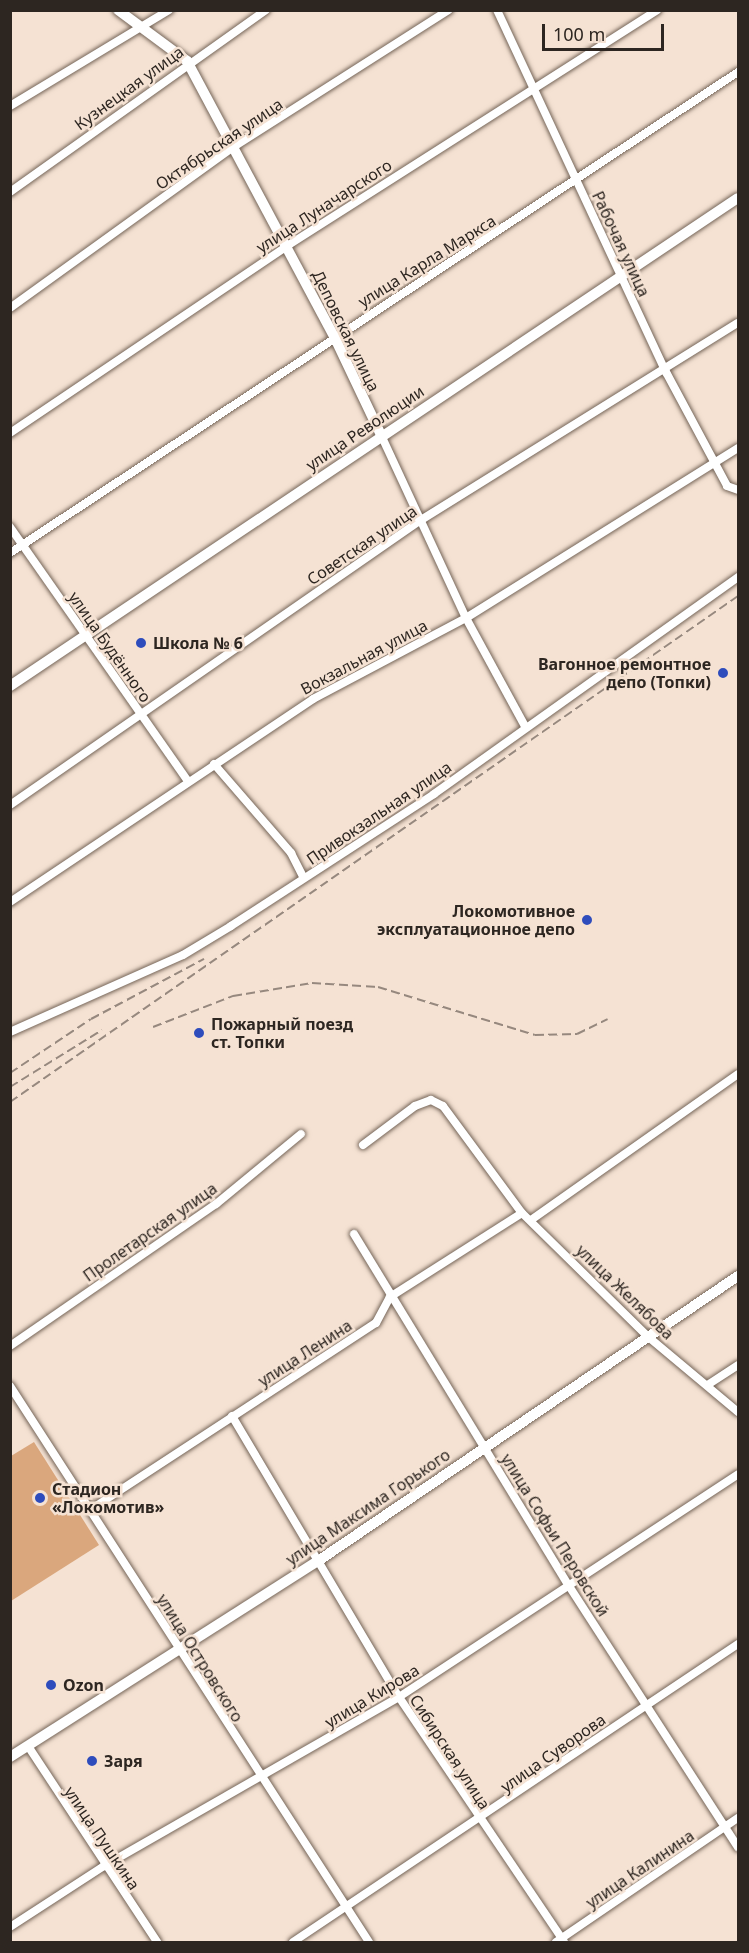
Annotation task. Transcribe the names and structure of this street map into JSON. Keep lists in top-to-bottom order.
{
  "streets": {
    "street": [
      "Кузнецкая улица",
      "Октябрьская улица",
      "улица Луначарского",
      "Рабочая улица",
      "улица Карла Маркса",
      "Деповская улица",
      "улица Революции",
      "Советская улица",
      "улица Будённого",
      "Вокзальная улица",
      "Привокзальная улица",
      "Пролетарская улица",
      "улица Желябова",
      "улица Ленина",
      "улица Максима Горького",
      "улица Софьи Перовской",
      "улица Островского",
      "улица Кирова",
      "Сибирская улица",
      "улица Суворова",
      "улица Пушкина",
      "улица Калинина"
    ]
  },
  "crossings": [
    ["Кузнецкая улица", "Деповская улица"],
    ["Октябрьская улица", "Деповская улица"],
    ["улица Луначарского", "Рабочая улица"],
    ["улица Луначарского", "Деповская улица"],
    ["Рабочая улица", "улица Карла Маркса"],
    ["Рабочая улица", "улица Революции"],
    ["Рабочая улица", "Советская улица"],
    ["Рабочая улица", "Вокзальная улица"],
    ["улица Карла Маркса", "Деповская улица"],
    ["улица Карла Маркса", "улица Будённого"],
    ["Деповская улица", "улица Революции"],
    ["Деповская улица", "Советская улица"],
    ["Деповская улица", "Вокзальная улица"],
    ["Деповская улица", "Привокзальная улица"],
    ["улица Революции", "улица Будённого"],
    ["Советская улица", "улица Будённого"],
    ["улица Будённого", "Вокзальная улица"],
    ["улица Желябова", "улица Ленина"],
    ["улица Желябова", "улица Максима Горького"],
    ["улица Ленина", "улица Софьи Перовской"],
    ["улица Ленина", "улица Островского"],
    ["улица Ленина", "Сибирская улица"],
    ["улица Максима Горького", "улица Софьи Перовской"],
    ["улица Максима Горького", "улица Островского"],
    ["улица Максима Горького", "Сибирская улица"],
    ["улица Максима Горького", "улица Пушкина"],
    ["улица Софьи Перовской", "улица Кирова"],
    ["улица Софьи Перовской", "улица Суворова"],
    ["улица Софьи Перовской", "улица Калинина"],
    ["улица Островского", "улица Кирова"],
    ["улица Островского", "улица Суворова"],
    ["улица Кирова", "Сибирская улица"],
    ["улица Кирова", "улица Пушкина"],
    ["Сибирская улица", "улица Суворова"],
    ["Сибирская улица", "улица Калинина"]
  ],
  "places": [
    "Школа № 6",
    "Вагонное ремонтное депо (Топки)",
    "Локомотивное эксплуатационное депо",
    "Пожарный поезд ст. Топки",
    "Стадион «Локомотив»",
    "Ozon",
    "Заря"
  ],
  "scale_bar": "100 m"
}
